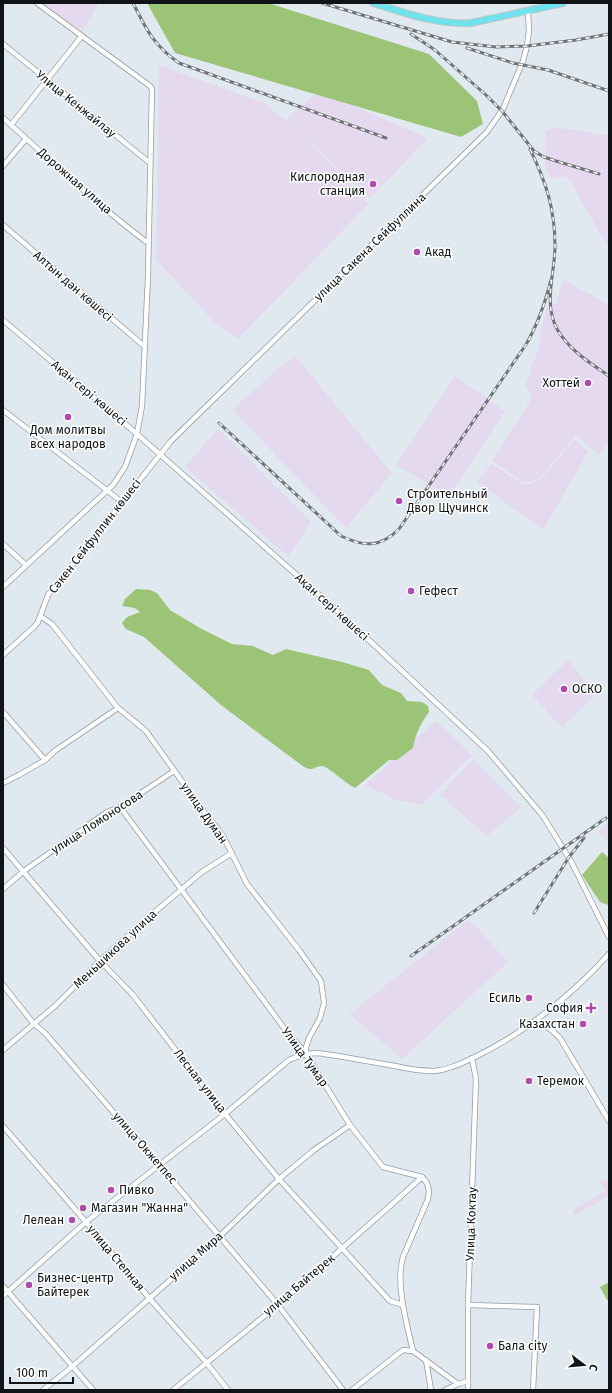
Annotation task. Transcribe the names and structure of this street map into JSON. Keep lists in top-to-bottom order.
{
  "streets": {
    "street": [
      "Улица Кенжайлау",
      "Дорожная улица",
      "улица Сакена Сейфуллина",
      "Алтын дән көшесі",
      "Ақан сері көшесі",
      "Сәкен Сейфуллин көшесі",
      "улица Думан",
      "улица Ломоносова",
      "Меньшикова улица",
      "Улица Тумар",
      "Лесная улица",
      "улица Окжетпес",
      "Улица Коктау",
      "улица Мира",
      "улица Степная",
      "улица Байтерек"
    ]
  },
  "crossings": [
    ["улица Сакена Сейфуллина", "Ақан сері көшесі"],
    ["улица Сакена Сейфуллина", "Сәкен Сейфуллин көшесі"],
    ["Ақан сері көшесі", "Сәкен Сейфуллин көшесі"],
    ["Сәкен Сейфуллин көшесі", "улица Думан"],
    ["улица Думан", "улица Ломоносова"],
    ["улица Думан", "Меньшикова улица"],
    ["улица Думан", "Улица Тумар"],
    ["улица Ломоносова", "Улица Тумар"],
    ["улица Ломоносова", "Лесная улица"],
    ["Меньшикова улица", "Улица Тумар"],
    ["Меньшикова улица", "Лесная улица"],
    ["Меньшикова улица", "улица Окжетпес"],
    ["Улица Тумар", "улица Мира"],
    ["Улица Тумар", "улица Байтерек"],
    ["Лесная улица", "улица Мира"],
    ["Лесная улица", "улица Байтерек"],
    ["улица Окжетпес", "улица Мира"],
    ["улица Окжетпес", "улица Байтерек"],
    ["улица Мира", "улица Степная"],
    ["улица Степная", "улица Байтерек"]
  ],
  "places": {
    "other": [
      "Кислородная станция",
      "Акад",
      "Хоттей",
      "Дом молитвы всех народов",
      "Строительный Двор Щучинск",
      "Гефест",
      "ОСКО",
      "Есиль",
      "Казахстан",
      "Теремок",
      "Пивко",
      "Магазин \"Жанна\"",
      "Лелеан",
      "Бизнес-центр Байтерек",
      "Бала city"
    ],
    "health": ["София"]
  },
  "scale_bar": "100 m",
  "north": "right"
}
